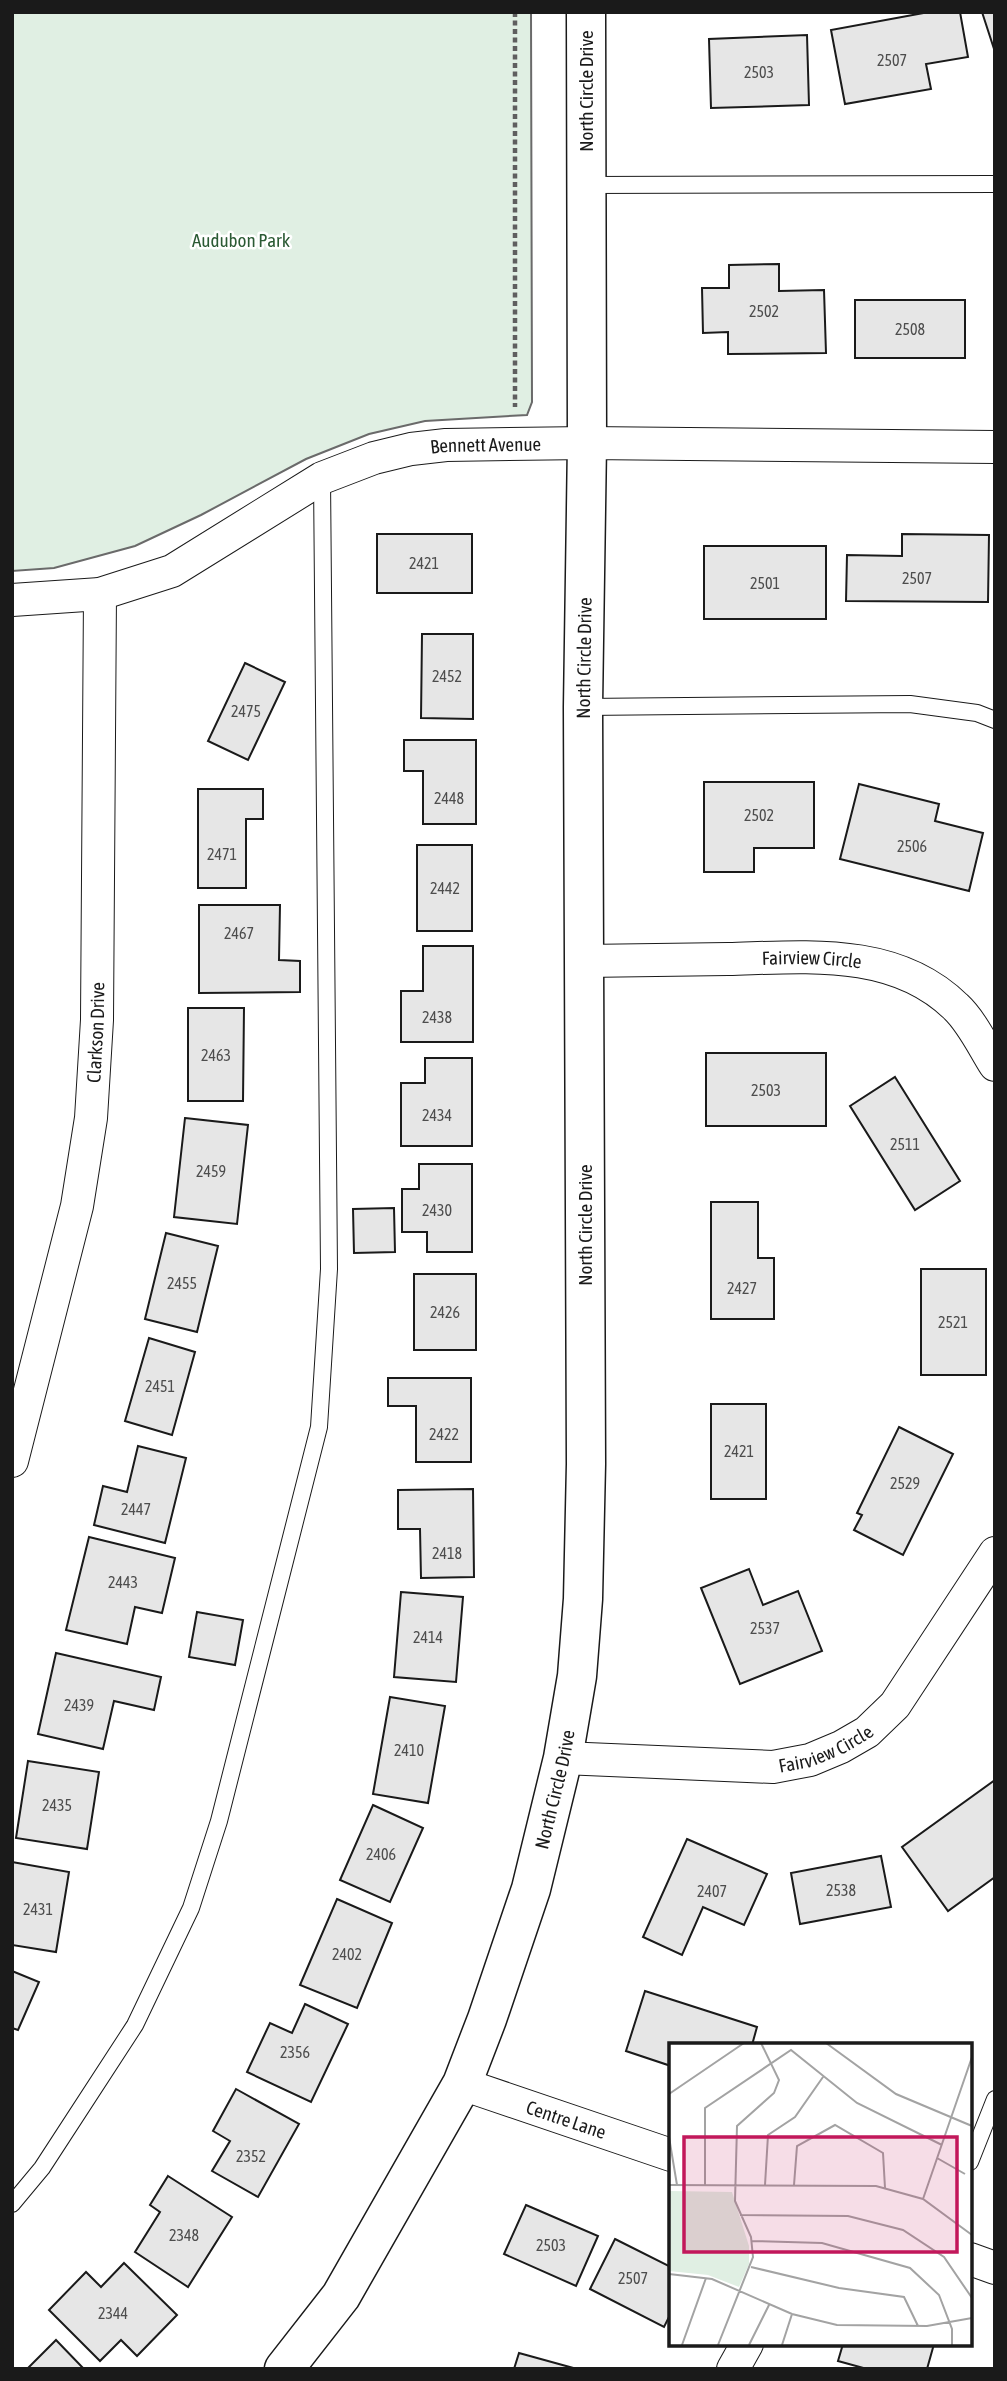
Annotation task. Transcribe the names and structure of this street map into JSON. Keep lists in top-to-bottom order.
{
  "streets": {
    "main road": ["North Circle Drive"],
    "street": [
      "Bennett Avenue",
      "Fairview Circle",
      "Clarkson Drive",
      "Centre Lane"
    ]
  },
  "crossings": [
    ["North Circle Drive", "Bennett Avenue"],
    ["North Circle Drive", "Fairview Circle"],
    ["North Circle Drive", "Centre Lane"],
    ["Bennett Avenue", "Clarkson Drive"]
  ],
  "parks": ["Audubon Park"],
  "house_numbers": [
    "2507",
    "2503",
    "2502",
    "2508",
    "2421",
    "2507",
    "2501",
    "2452",
    "2475",
    "2448",
    "2502",
    "2506",
    "2471",
    "2442",
    "2467",
    "2438",
    "2463",
    "2503",
    "2434",
    "2511",
    "2459",
    "2430",
    "2455",
    "2427",
    "2426",
    "2521",
    "2451",
    "2422",
    "2421",
    "2529",
    "2447",
    "2418",
    "2443",
    "2537",
    "2414",
    "2439",
    "2410",
    "2435",
    "2406",
    "2538",
    "2407",
    "2431",
    "2402",
    "2356",
    "2352",
    "2348",
    "2503",
    "2507",
    "2344"
  ]
}
